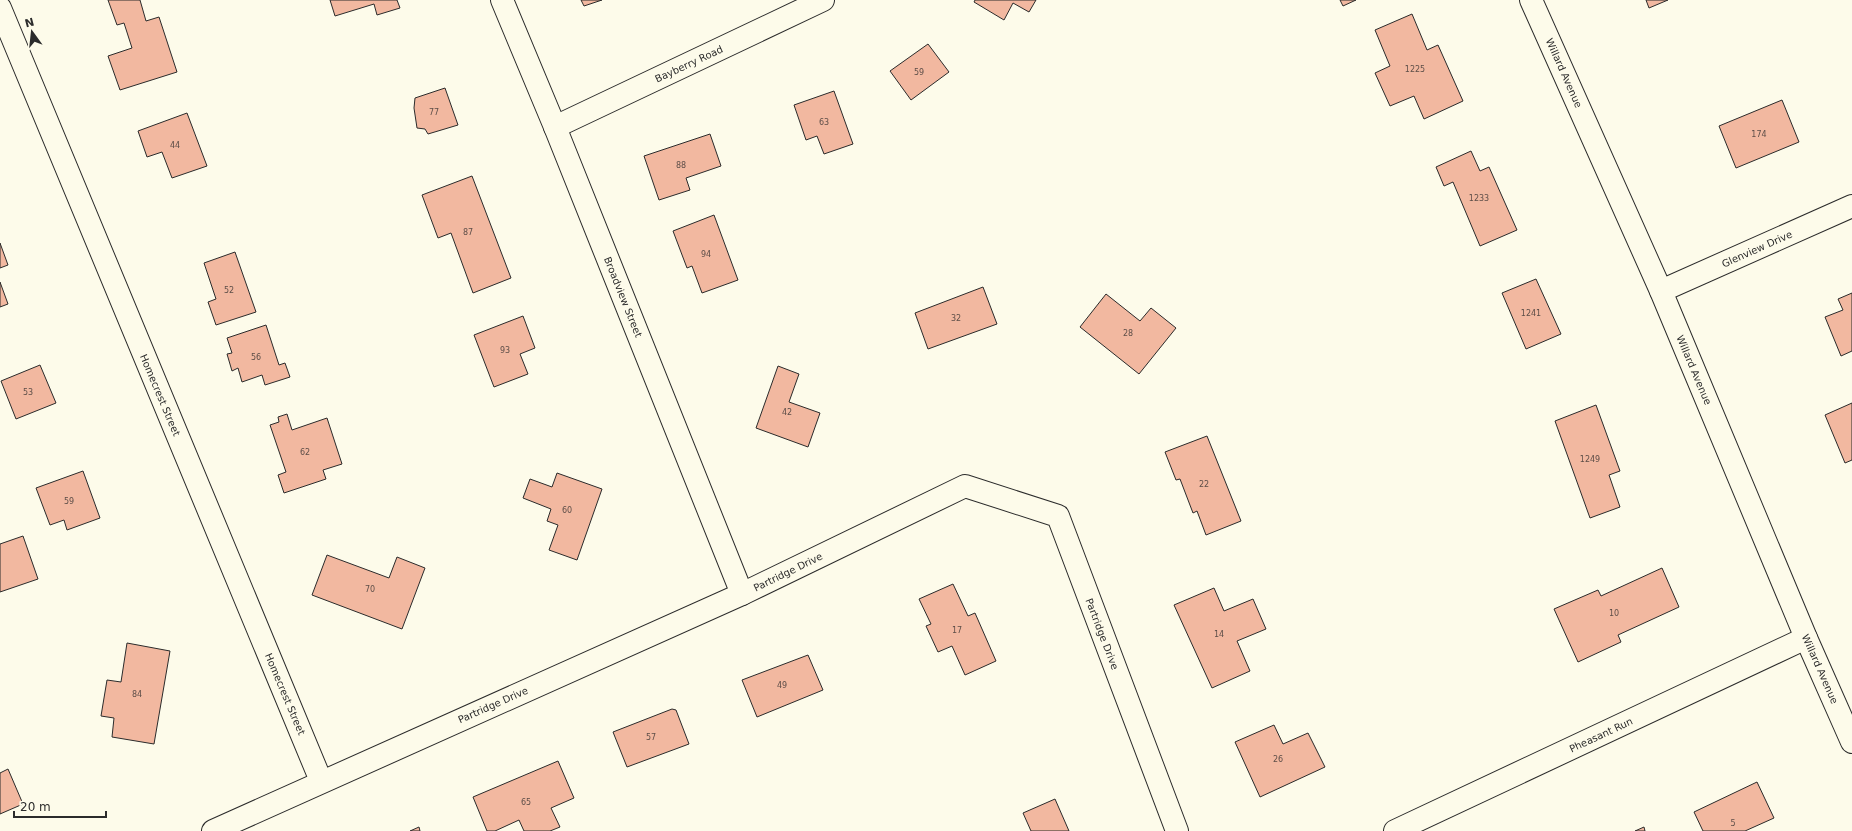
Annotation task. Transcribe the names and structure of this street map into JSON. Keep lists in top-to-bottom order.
{
  "streets": {
    "street": [
      "Bayberry Road",
      "Willard Avenue",
      "Glenview Drive",
      "Broadview Street",
      "Homecrest Street",
      "Partridge Drive",
      "Pheasant Run"
    ]
  },
  "crossings": [
    ["Bayberry Road", "Broadview Street"],
    ["Willard Avenue", "Glenview Drive"],
    ["Willard Avenue", "Pheasant Run"],
    ["Broadview Street", "Partridge Drive"],
    ["Homecrest Street", "Partridge Drive"]
  ],
  "house_numbers": [
    "1225",
    "59",
    "77",
    "63",
    "174",
    "44",
    "88",
    "1233",
    "87",
    "94",
    "52",
    "1241",
    "32",
    "28",
    "93",
    "56",
    "53",
    "42",
    "62",
    "1249",
    "22",
    "59",
    "60",
    "70",
    "10",
    "17",
    "14",
    "49",
    "84",
    "57",
    "26",
    "65",
    "5"
  ],
  "scale_bar": "20 m",
  "north": "top"
}
